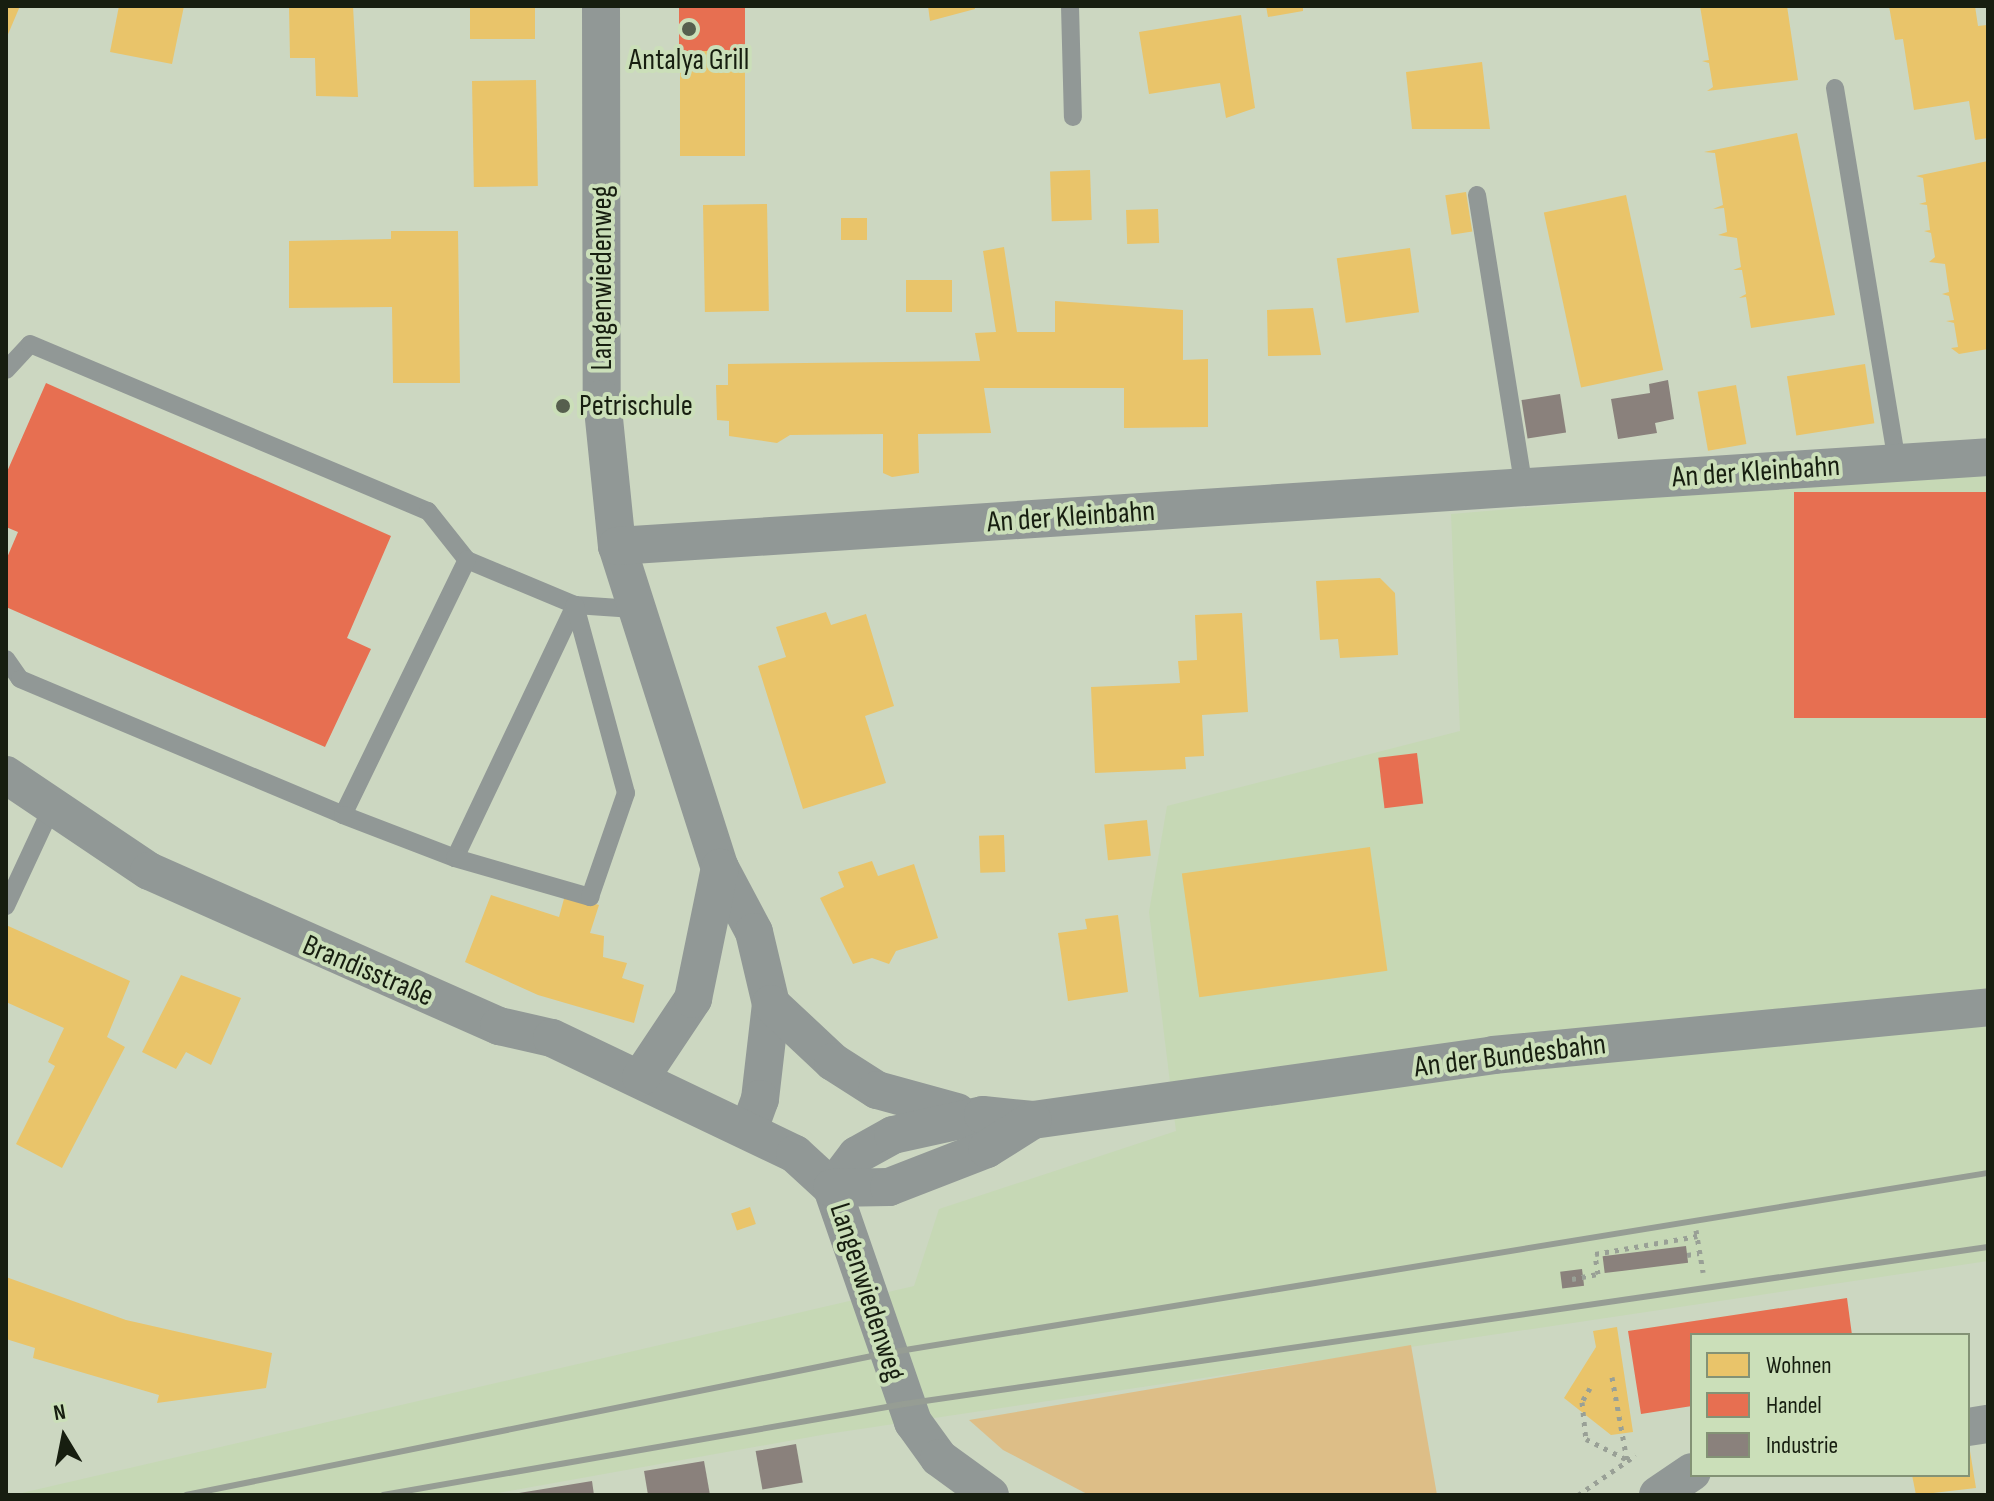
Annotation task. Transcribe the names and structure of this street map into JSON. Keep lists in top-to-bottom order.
{
  "streets": {
    "street": [
      "Langenwiedenweg",
      "An der Kleinbahn",
      "Brandisstraße",
      "An der Bundesbahn"
    ]
  },
  "crossings": [
    ["Langenwiedenweg", "An der Kleinbahn"],
    ["Langenwiedenweg", "Brandisstraße"],
    ["Langenwiedenweg", "An der Bundesbahn"]
  ],
  "places": ["Antalya Grill", "Petrischule"],
  "legend": ["Wohnen", "Handel", "Industrie"],
  "north": "top"
}
